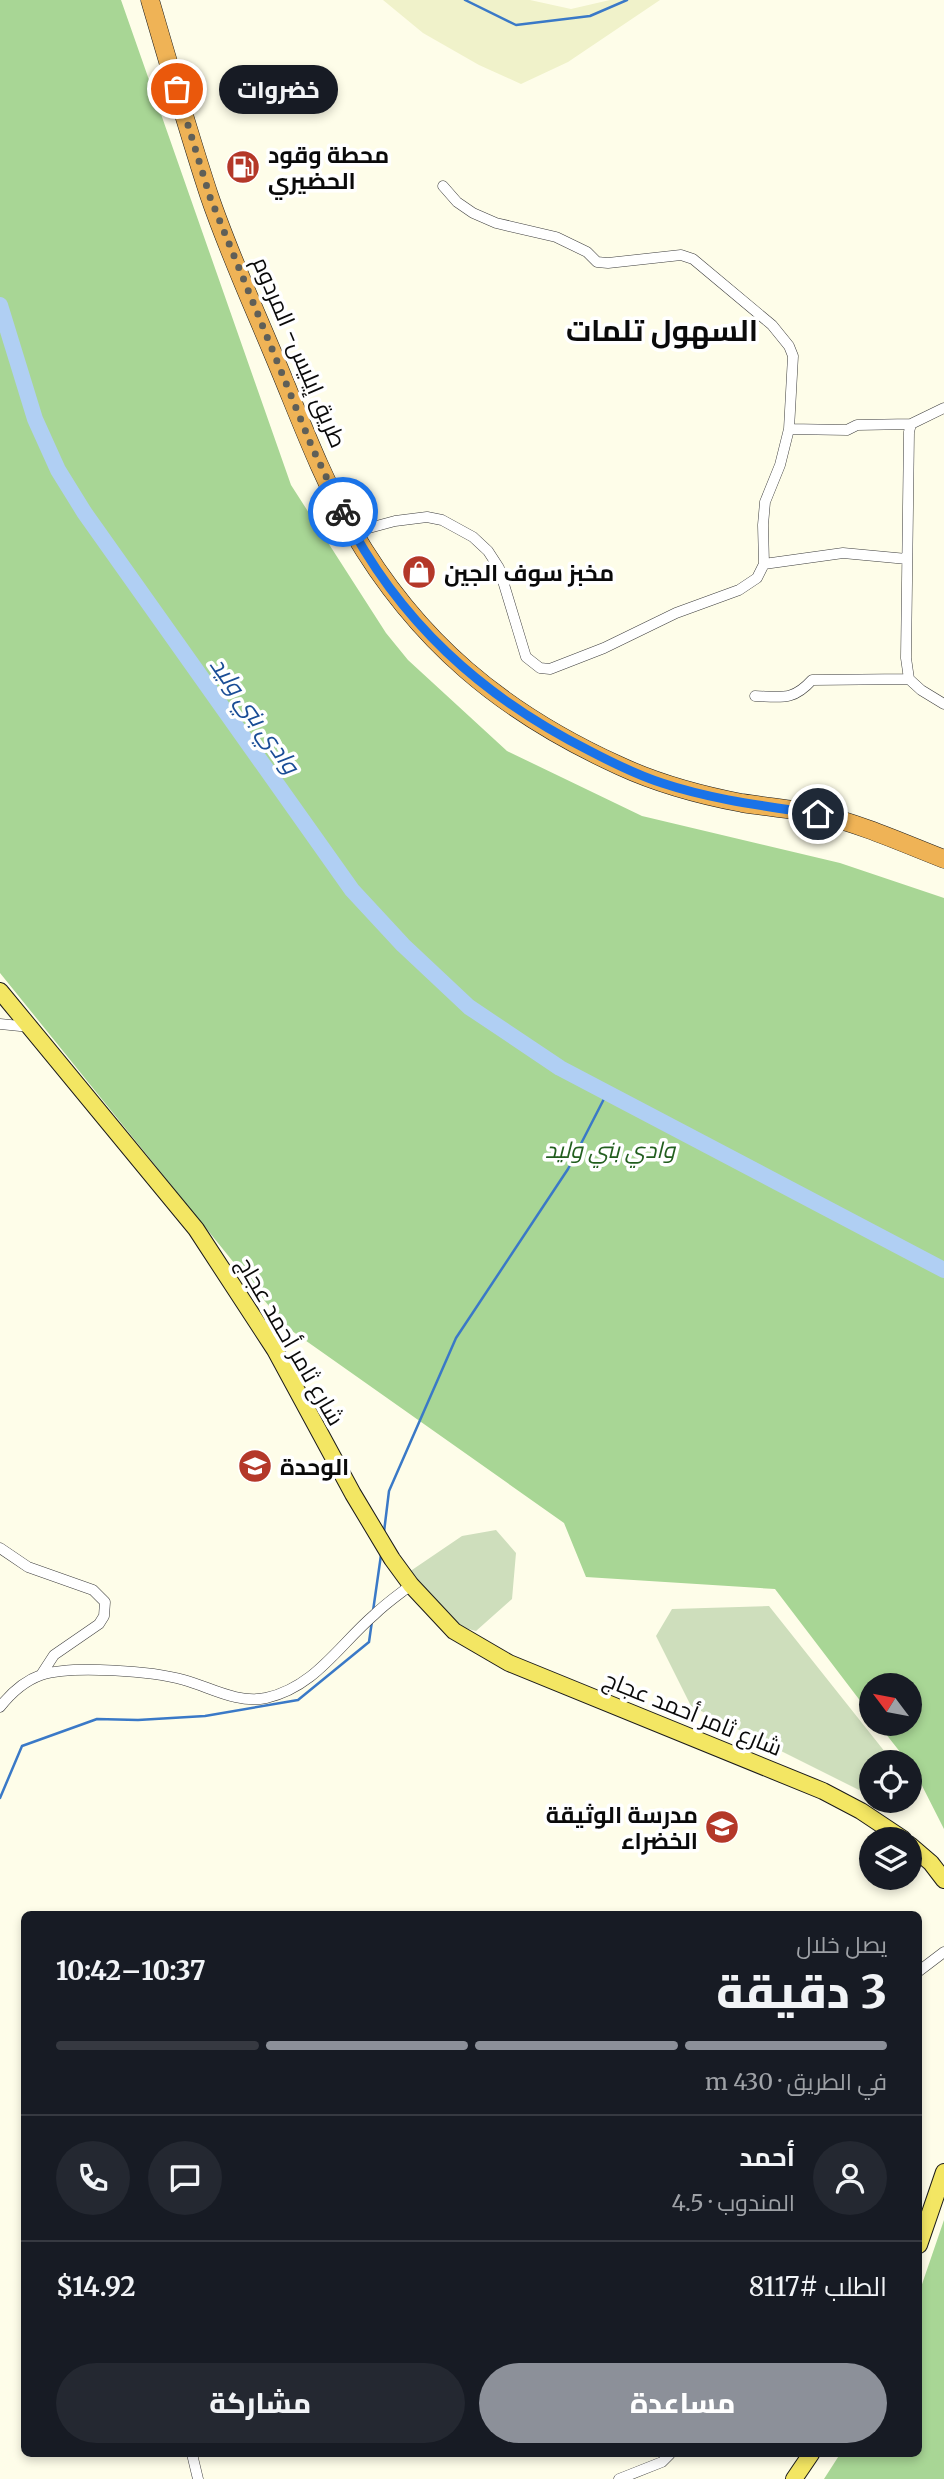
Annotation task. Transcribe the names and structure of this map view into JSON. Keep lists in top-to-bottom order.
{
  "streets": {
    "highway": ["طريق إيليس- المردوم"],
    "main road": ["شارع ثامر أحمد عجاج"]
  },
  "districts": ["السهول تلمات"],
  "water": ["وادي بني وليد"],
  "parks": ["وادي بني وليد"],
  "places": {
    "other": ["خضروات"],
    "fuel station": ["محطة وقود الحضيري"],
    "shop": ["مخبز سوف الجين"],
    "school or university": ["الوحدة", "مدرسة الوثيقة الخضراء"]
  },
  "north": "top left",
  "page": {
    "bubble": "خضروات",
    "heading": ["3 دقيقة", "يصل خلال", "10:37–10:42"],
    "panel": [
      "أحمد",
      "المندوب · 4.5",
      "الطلب #8117",
      "$14.92"
    ],
    "bar": "في الطريق · 430 m",
    "buttons": ["مساعدة", "مشاركة"]
  }
}
